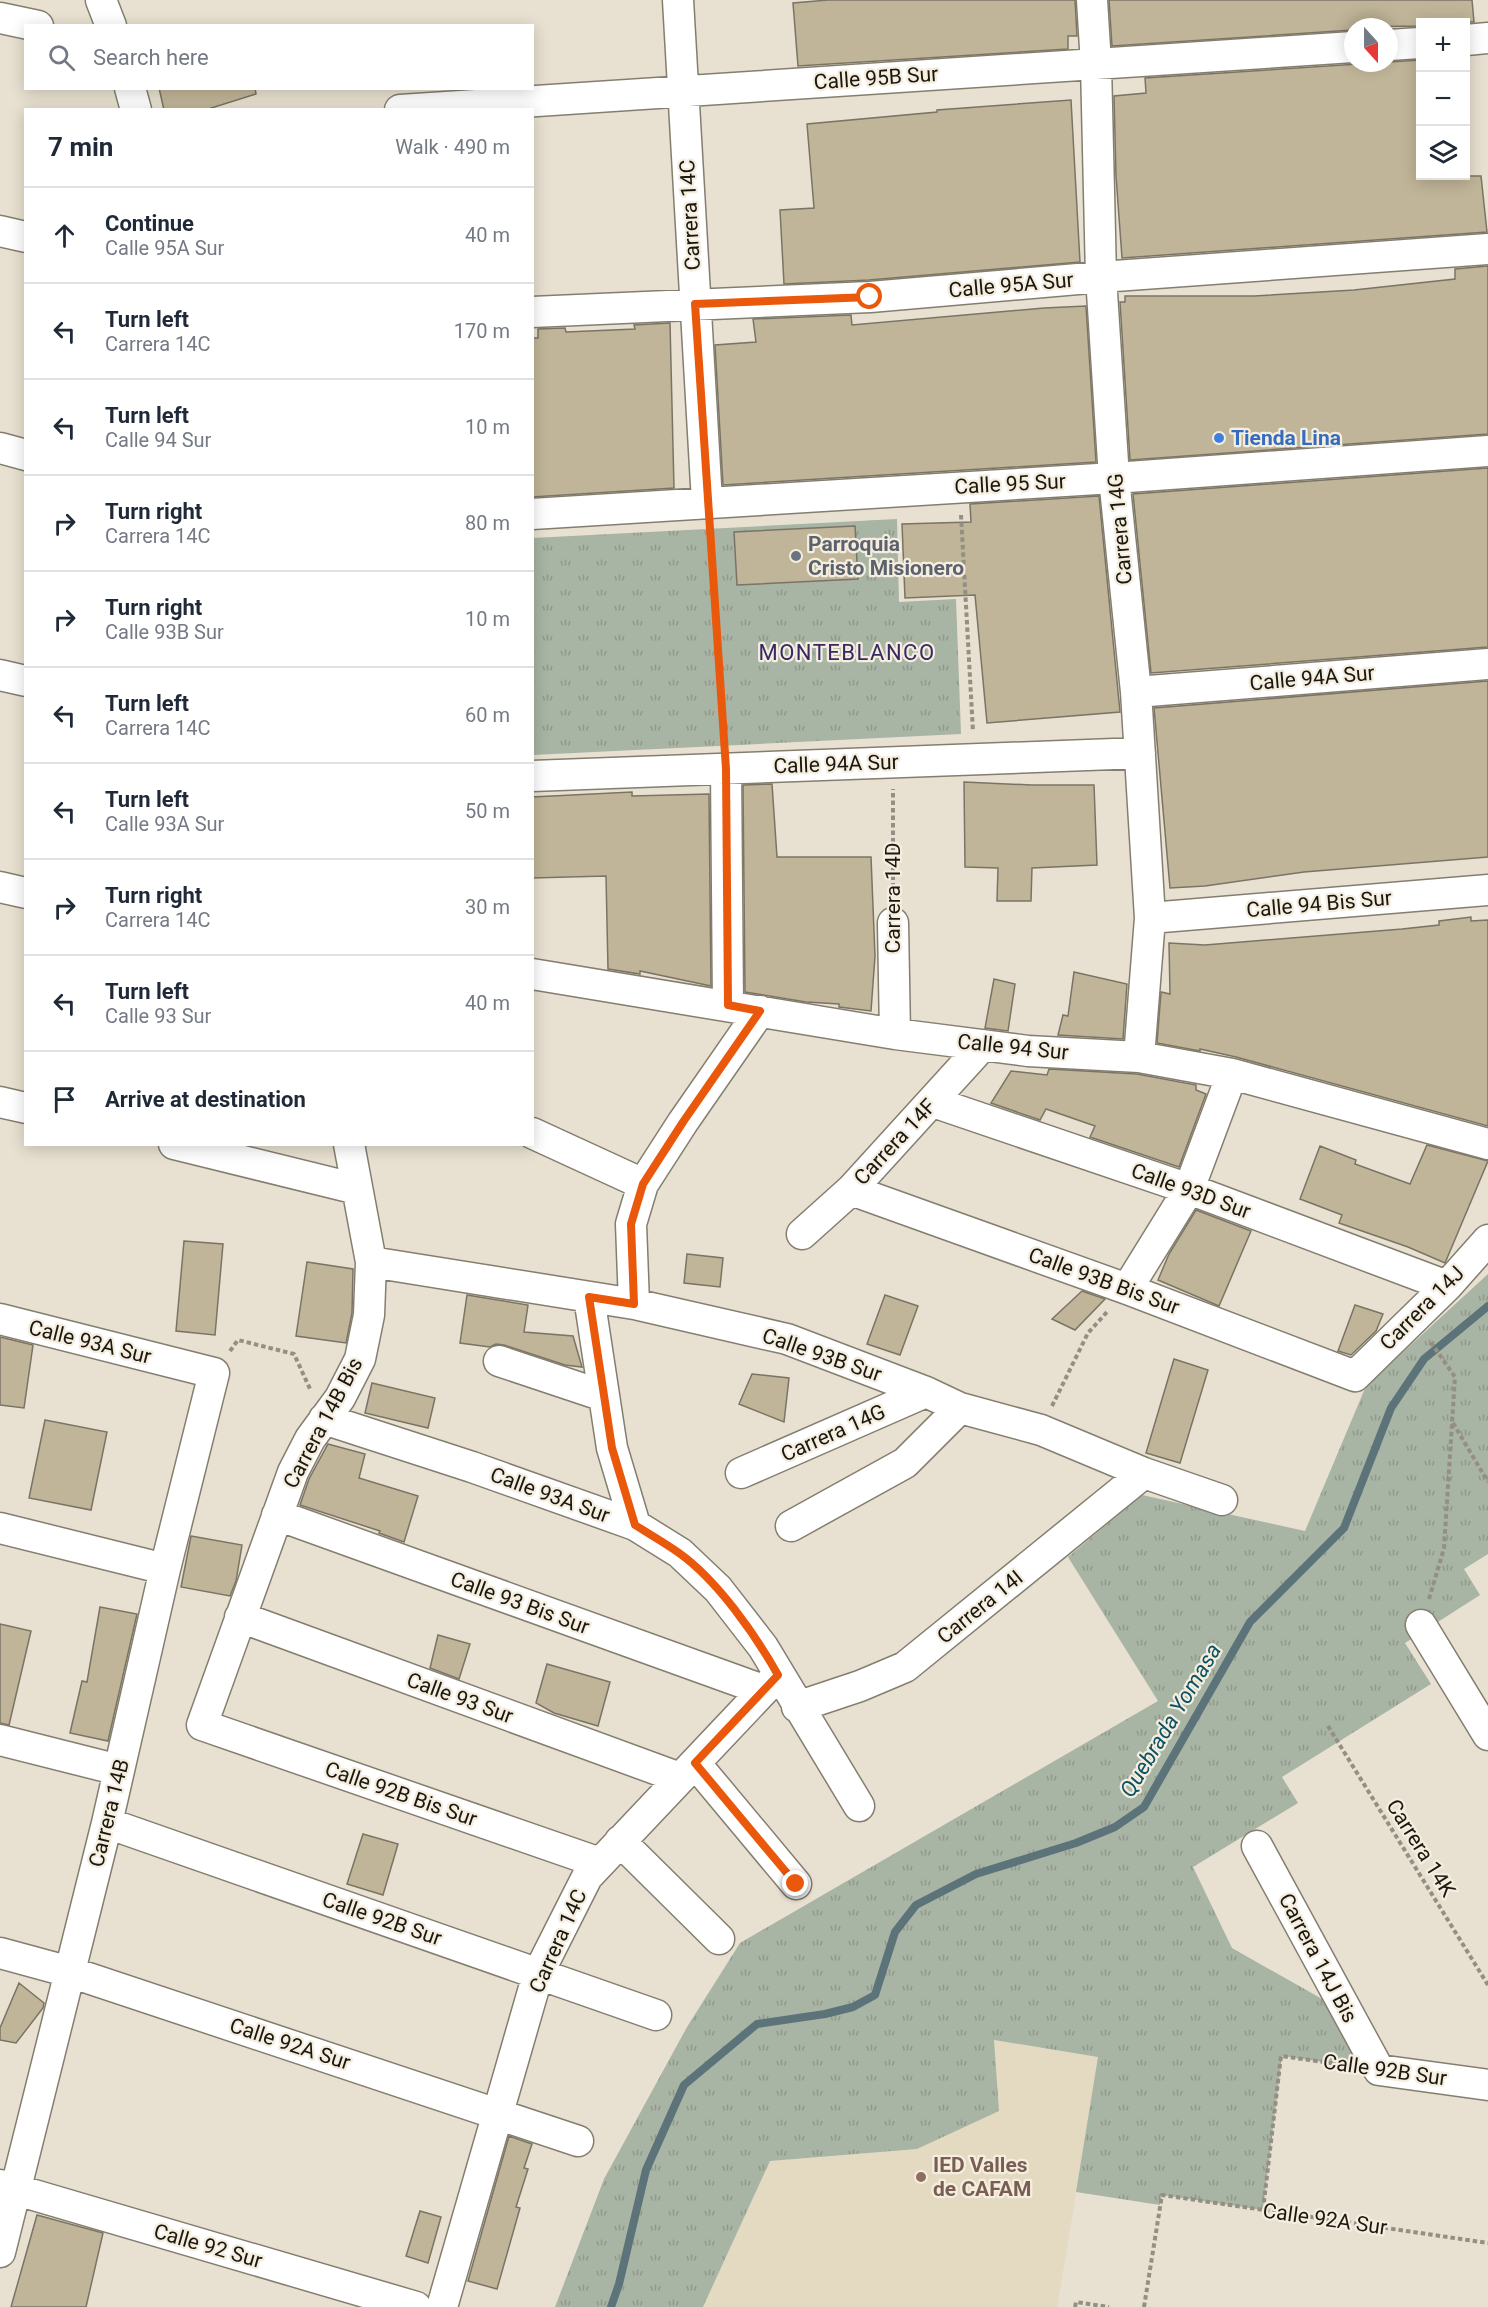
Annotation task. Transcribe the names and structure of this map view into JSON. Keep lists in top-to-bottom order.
{
  "streets": {
    "street": [
      "Calle 95B Sur",
      "Carrera 14C",
      "Calle 95A Sur",
      "Calle 95 Sur",
      "Carrera 14G",
      "Calle 94A Sur",
      "Carrera 14D",
      "Calle 94 Bis Sur",
      "Calle 94 Sur",
      "Carrera 14F",
      "Calle 93D Sur",
      "Calle 93B Bis Sur",
      "Carrera 14J",
      "Calle 93A Sur",
      "Calle 93B Sur",
      "Carrera 14B Bis",
      "Calle 93 Bis Sur",
      "Carrera 14I",
      "Calle 93 Sur",
      "Calle 92B Bis Sur",
      "Carrera 14B",
      "Calle 92B Sur",
      "Carrera 14J Bis",
      "Calle 92A Sur",
      "Calle 92 Sur"
    ],
    "path": ["Carrera 14K"]
  },
  "crossings": [
    ["Calle 95B Sur", "Carrera 14C"],
    ["Calle 95B Sur", "Carrera 14G"],
    ["Carrera 14C", "Calle 95A Sur"],
    ["Carrera 14C", "Calle 95 Sur"],
    ["Carrera 14C", "Calle 93A Sur"],
    ["Carrera 14C", "Calle 93 Bis Sur"],
    ["Carrera 14C", "Calle 93 Sur"],
    ["Carrera 14C", "Calle 92B Bis Sur"],
    ["Carrera 14C", "Calle 92B Sur"],
    ["Carrera 14C", "Calle 92A Sur"],
    ["Calle 95A Sur", "Carrera 14G"],
    ["Calle 95 Sur", "Carrera 14G"],
    ["Carrera 14G", "Calle 94A Sur"],
    ["Carrera 14G", "Calle 94 Bis Sur"],
    ["Carrera 14G", "Calle 94 Sur"],
    ["Carrera 14G", "Calle 93B Sur"],
    ["Calle 94A Sur", "Carrera 14D"],
    ["Carrera 14D", "Calle 94 Sur"],
    ["Calle 94 Sur", "Carrera 14F"],
    ["Carrera 14F", "Calle 93D Sur"],
    ["Carrera 14F", "Calle 93B Bis Sur"],
    ["Calle 93D Sur", "Carrera 14J"],
    ["Calle 93B Bis Sur", "Carrera 14J"],
    ["Calle 93A Sur", "Carrera 14B Bis"],
    ["Calle 93A Sur", "Calle 93 Bis Sur"],
    ["Calle 93A Sur", "Carrera 14I"],
    ["Calle 93A Sur", "Carrera 14B"],
    ["Calle 93B Sur", "Carrera 14B Bis"],
    ["Calle 93B Sur", "Carrera 14I"],
    ["Carrera 14B Bis", "Calle 93 Bis Sur"],
    ["Carrera 14B Bis", "Calle 93 Sur"],
    ["Carrera 14B Bis", "Calle 92B Bis Sur"],
    ["Carrera 14B", "Calle 92B Sur"],
    ["Carrera 14B", "Calle 92A Sur"],
    ["Carrera 14B", "Calle 92 Sur"],
    ["Calle 92B Sur", "Carrera 14J Bis"],
    ["Calle 92B Sur", "Calle 92A Sur"]
  ],
  "districts": ["MONTEBLANCO"],
  "water": ["Quebrada Yomasa"],
  "places": ["Tienda Lina", "Parroquia Cristo Misionero", "IED Valles de CAFAM"],
  "north": "bottom",
  "page": {
    "map_buttons": ["+", "−"],
    "search": "Search here",
    "heading": ["7 min", "Walk · 490 m"],
    "list": [
      ["Continue", "Calle 95A Sur", "40 m"],
      ["Turn left", "Carrera 14C", "170 m"],
      ["Turn left", "Calle 94 Sur", "10 m"],
      ["Turn right", "Carrera 14C", "80 m"],
      ["Turn right", "Calle 93B Sur", "10 m"],
      ["Turn left", "Carrera 14C", "60 m"],
      ["Turn left", "Calle 93A Sur", "50 m"],
      ["Turn right", "Carrera 14C", "30 m"],
      ["Turn left", "Calle 93 Sur", "40 m"],
      "Arrive at destination"
    ]
  }
}
